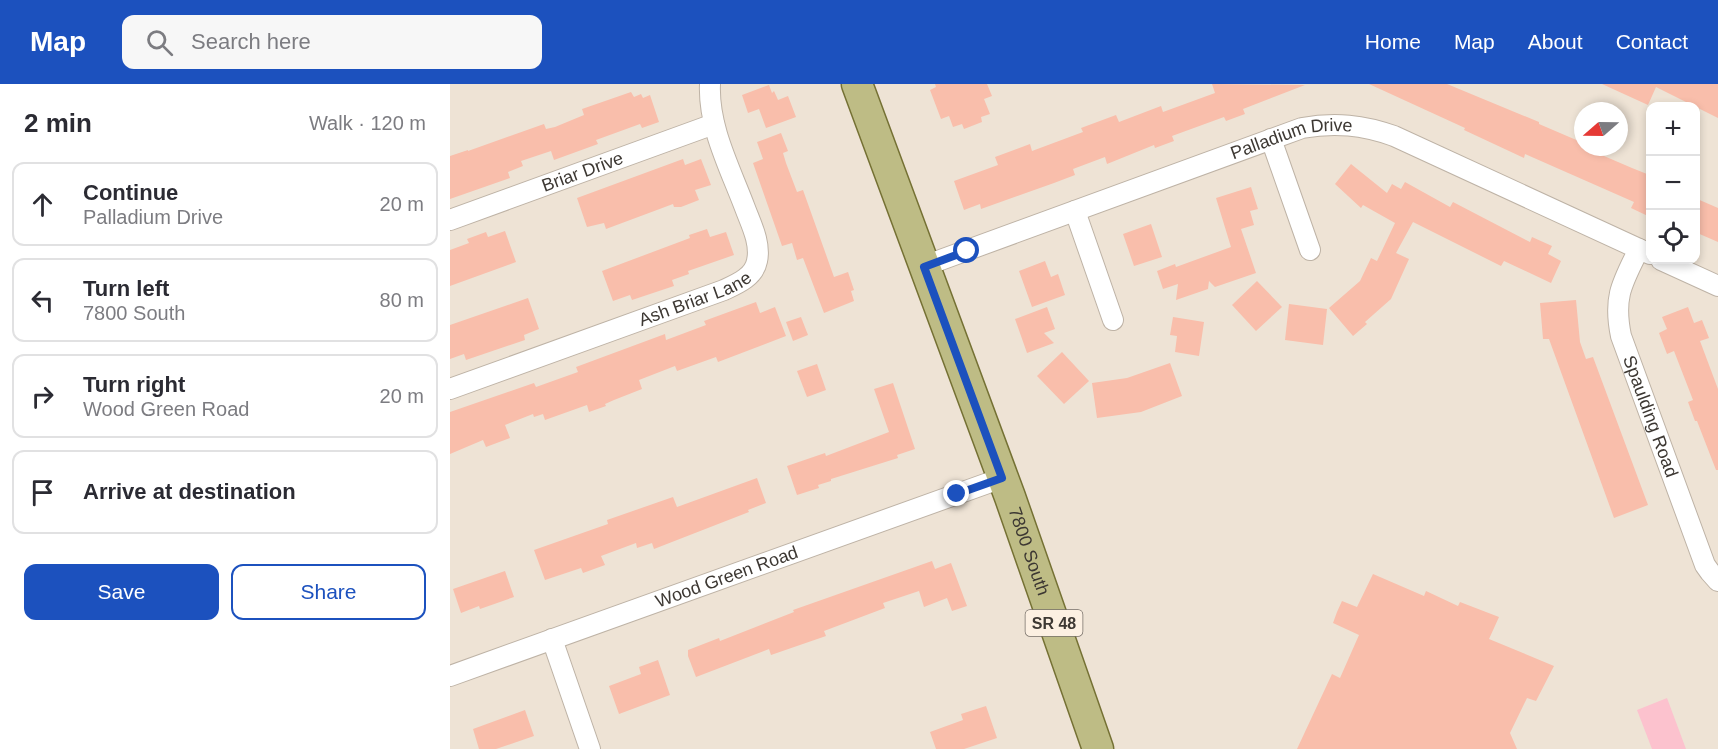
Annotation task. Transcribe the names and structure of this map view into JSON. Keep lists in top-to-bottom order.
{
  "streets": {
    "main road": ["7800 South", "SR 48"],
    "street": [
      "Palladium Drive",
      "Briar Drive",
      "Ash Briar Lane",
      "Spaulding Road",
      "Wood Green Road"
    ]
  },
  "crossings": [
    ["Palladium Drive", "Spaulding Road"],
    ["Palladium Drive", "7800 South"],
    ["Briar Drive", "Ash Briar Lane"],
    ["7800 South", "Wood Green Road"]
  ],
  "north": "left",
  "page": {
    "header": "Map",
    "search": "Search here",
    "nav": [
      "Home",
      "Map",
      "About",
      "Contact"
    ],
    "heading": ["2 min", "Walk · 120 m"],
    "map_buttons": ["+", "−"],
    "list": [
      ["Continue", "Palladium Drive", "20 m"],
      ["Turn left", "7800 South", "80 m"],
      ["Turn right", "Wood Green Road", "20 m"],
      "Arrive at destination"
    ],
    "buttons": ["Save", "Share"]
  }
}
